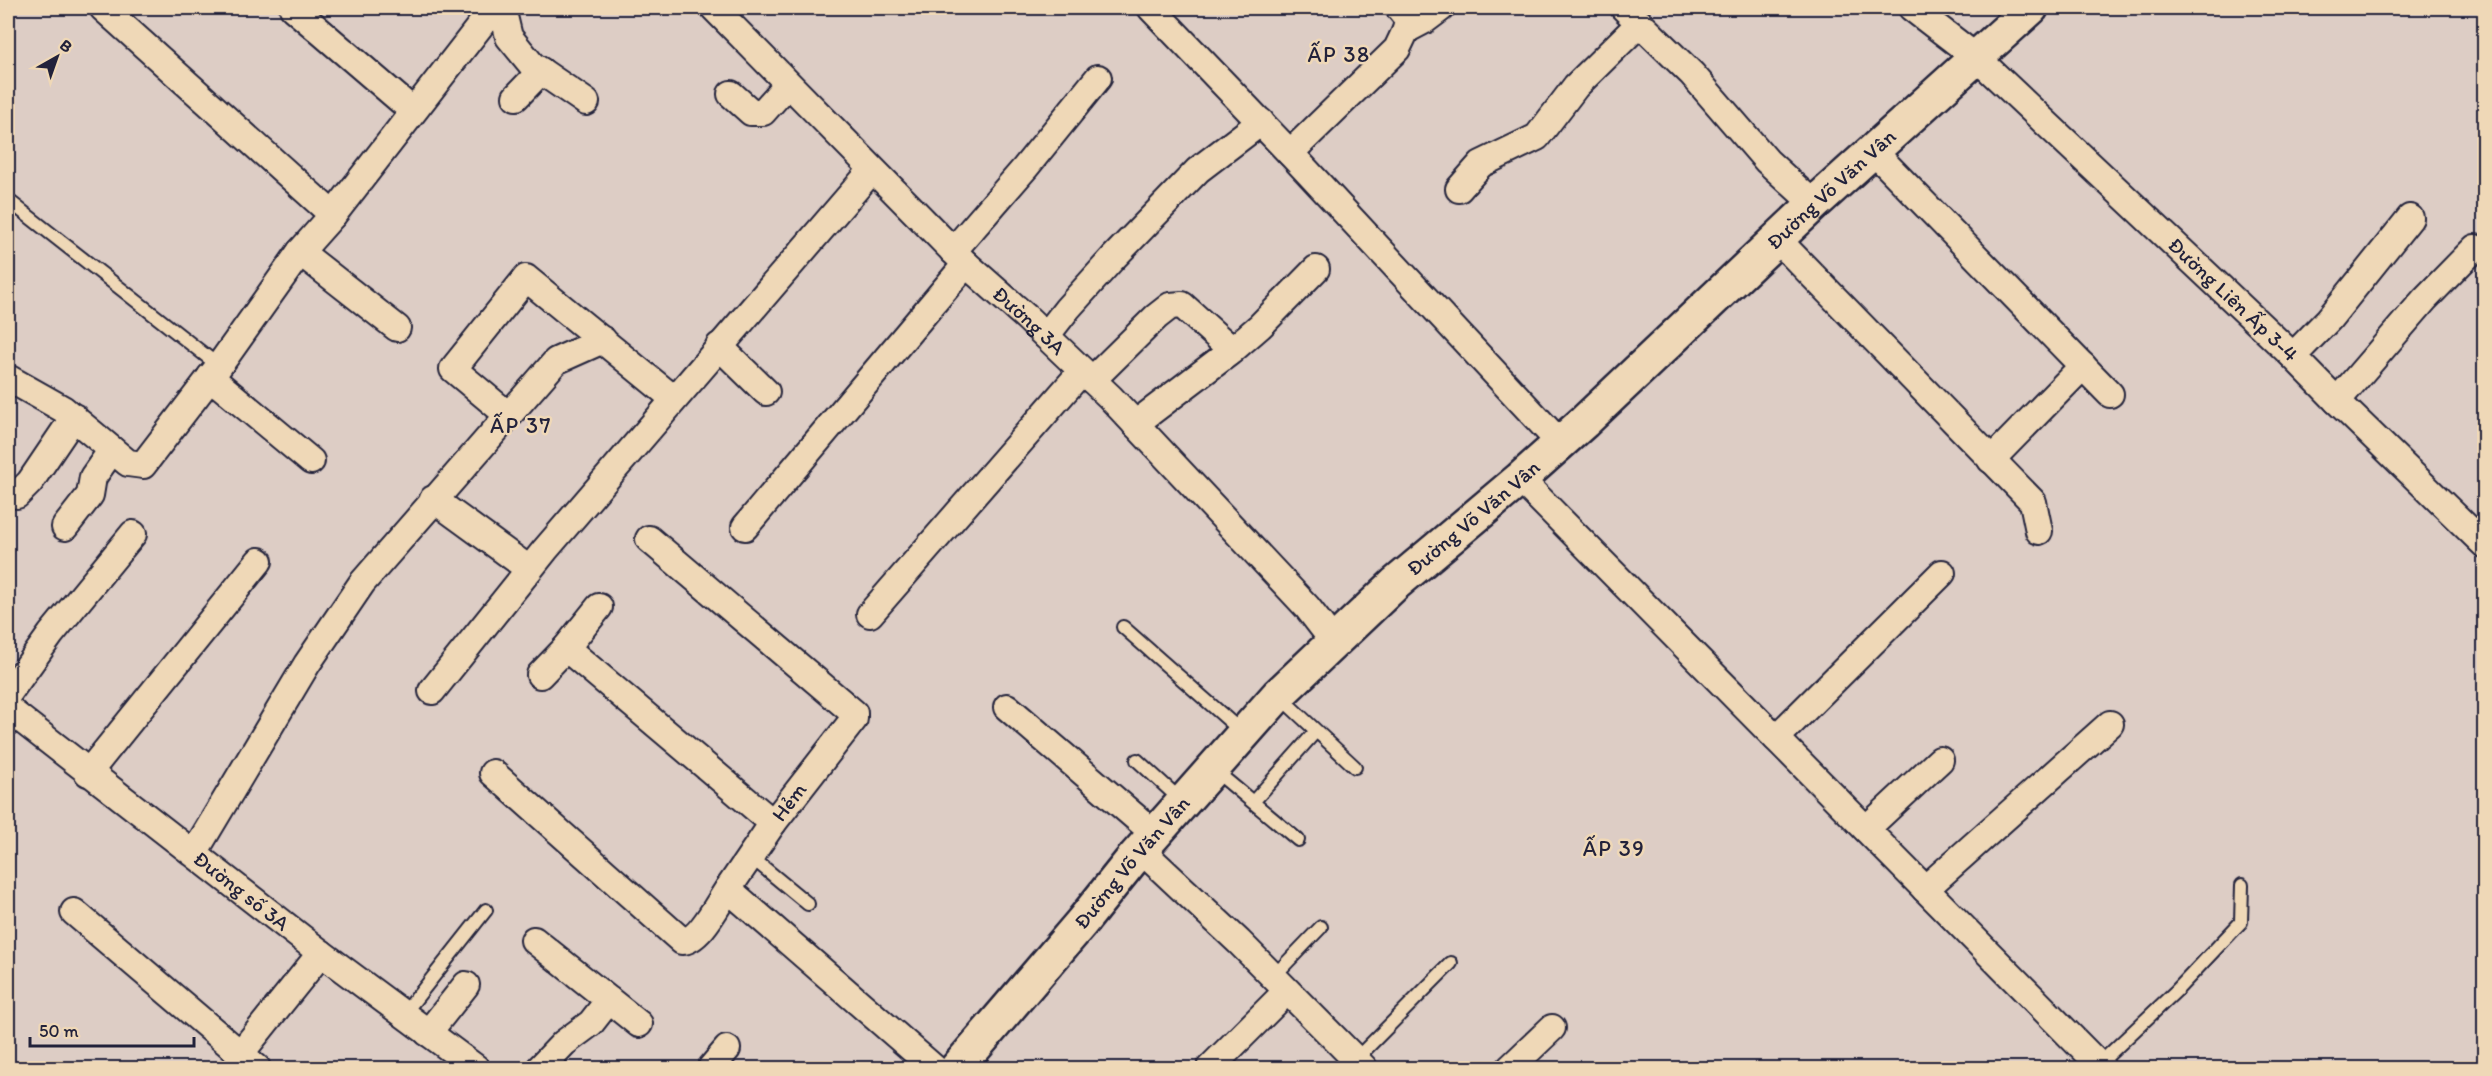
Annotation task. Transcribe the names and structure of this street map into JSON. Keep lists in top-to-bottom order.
{
  "streets": {
    "street": [
      "Đường Võ Văn Vân",
      "Đường Liên Ấp 3-4",
      "Đường 3A",
      "Hẻm",
      "Đường số 3A"
    ]
  },
  "crossings": [
    ["Đường Võ Văn Vân", "Đường Liên Ấp 3-4"],
    ["Đường Võ Văn Vân", "Đường 3A"]
  ],
  "districts": ["ẤP 38", "ẤP 37", "ẤP 39"],
  "scale_bar": "50 m",
  "north": "top right"
}
